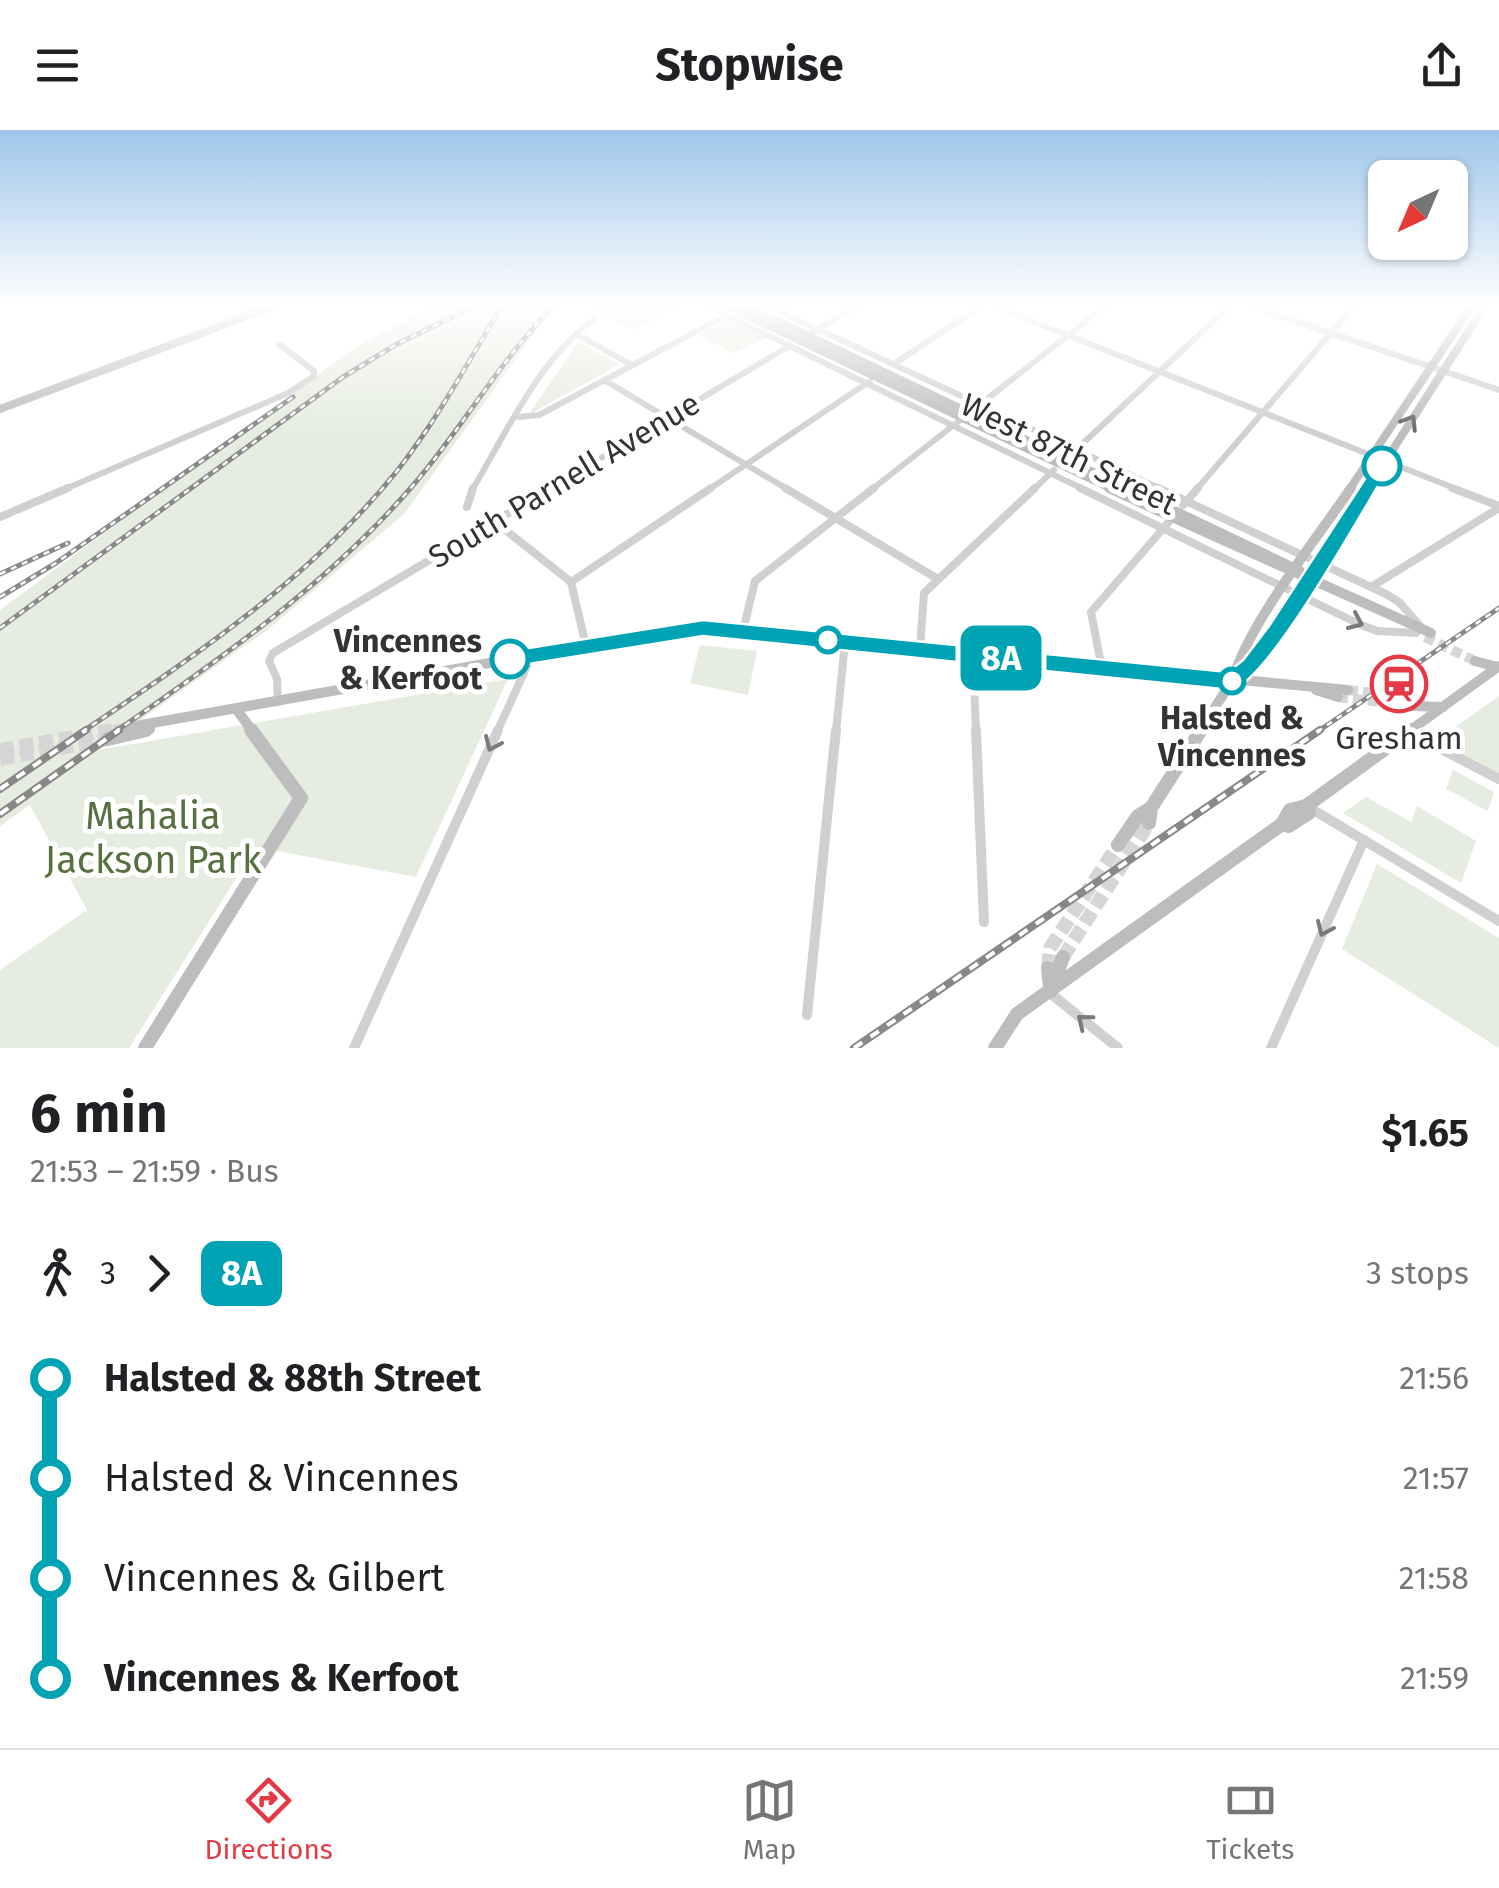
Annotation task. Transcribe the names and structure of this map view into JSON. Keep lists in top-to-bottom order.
{
  "streets": {
    "main road": ["West 87th Street"],
    "street": ["South Parnell Avenue"]
  },
  "parks": ["Mahalia Jackson Park"],
  "places": {
    "other": ["Vincennes & Kerfoot", "Halsted & Vincennes"],
    "station": ["Gresham"]
  },
  "lines": ["bus line 8A"],
  "north": "bottom left",
  "page": {
    "header": "Stopwise",
    "on_map": "8A",
    "heading": ["6 min", "21:53 – 21:59 · Bus", "$1.65"],
    "legs": ["3", "8A", "3 stops"],
    "list": [
      {
        "name": "Halsted & 88th Street",
        "value": "21:56"
      },
      {
        "name": "Halsted & Vincennes",
        "value": "21:57"
      },
      {
        "name": "Vincennes & Gilbert",
        "value": "21:58"
      },
      {
        "name": "Vincennes & Kerfoot",
        "value": "21:59"
      }
    ],
    "tabs": ["Directions", "Map", "Tickets"]
  }
}
